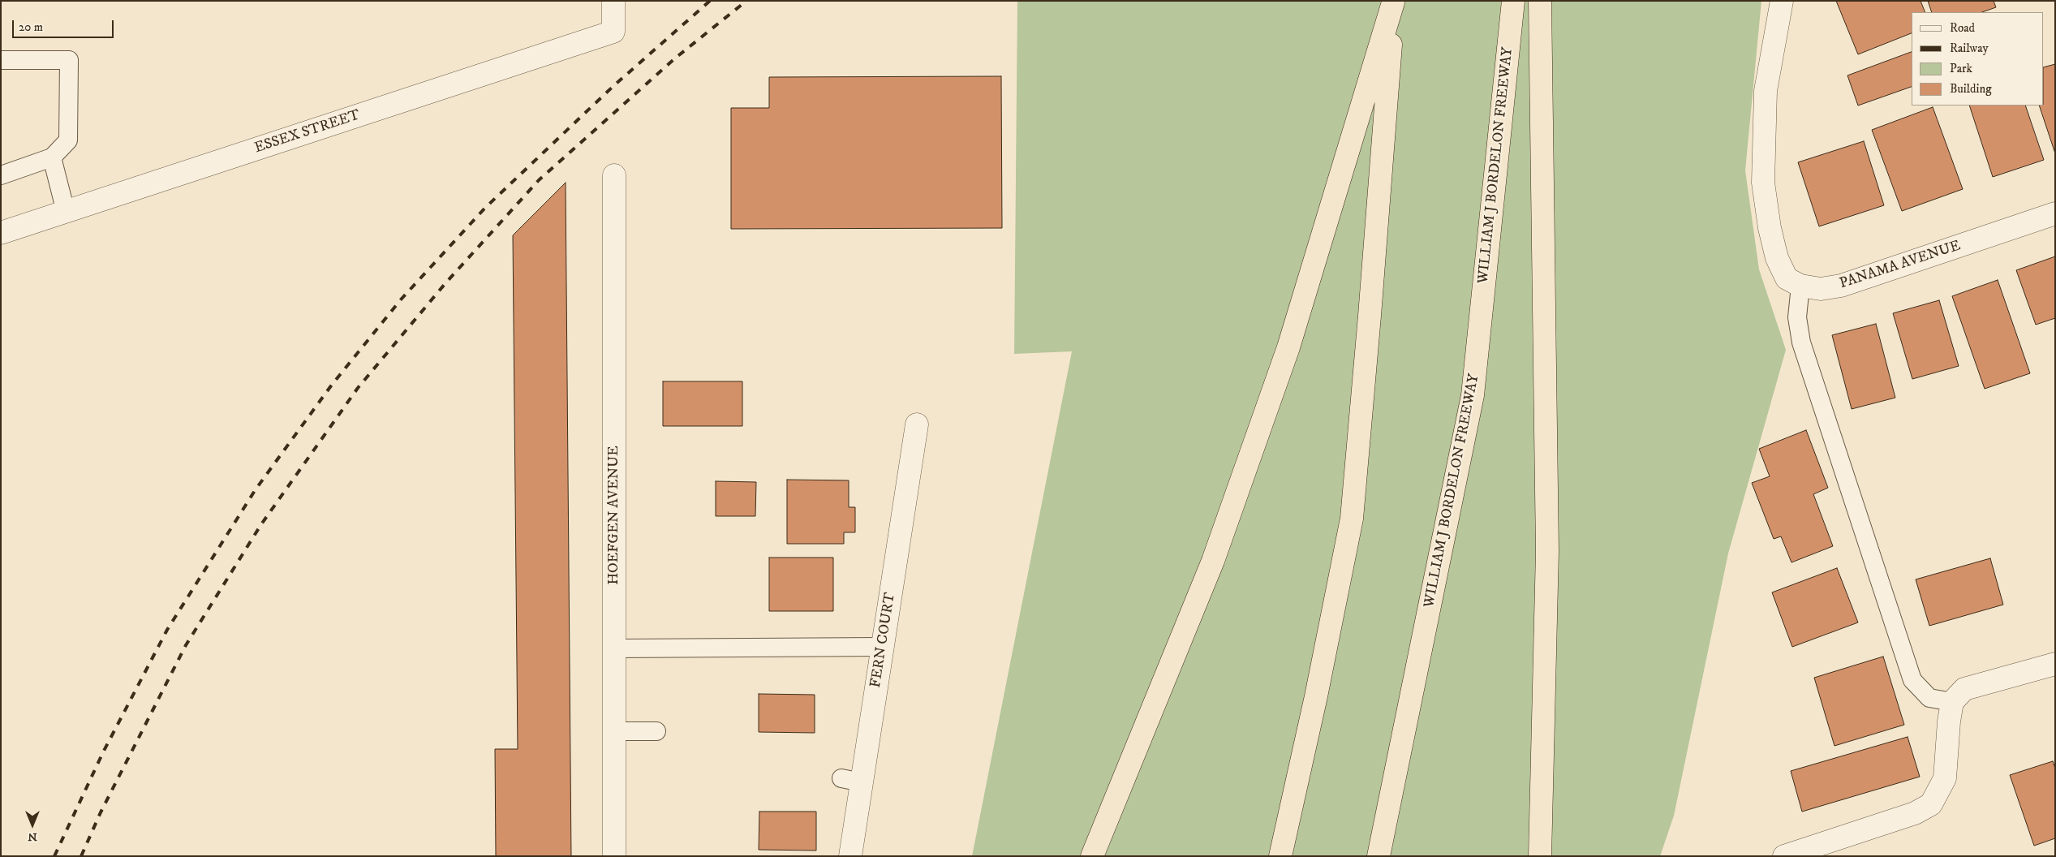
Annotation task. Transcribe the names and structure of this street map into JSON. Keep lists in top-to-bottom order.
{
  "streets": {
    "highway": ["WILLIAM J BORDELON FREEWAY"],
    "street": [
      "ESSEX STREET",
      "PANAMA AVENUE",
      "HOEFGEN AVENUE",
      "FERN COURT"
    ]
  },
  "legend": [
    "Road",
    "Railway",
    "Park",
    "Building"
  ],
  "scale_bar": "20 m",
  "north": "bottom"
}
